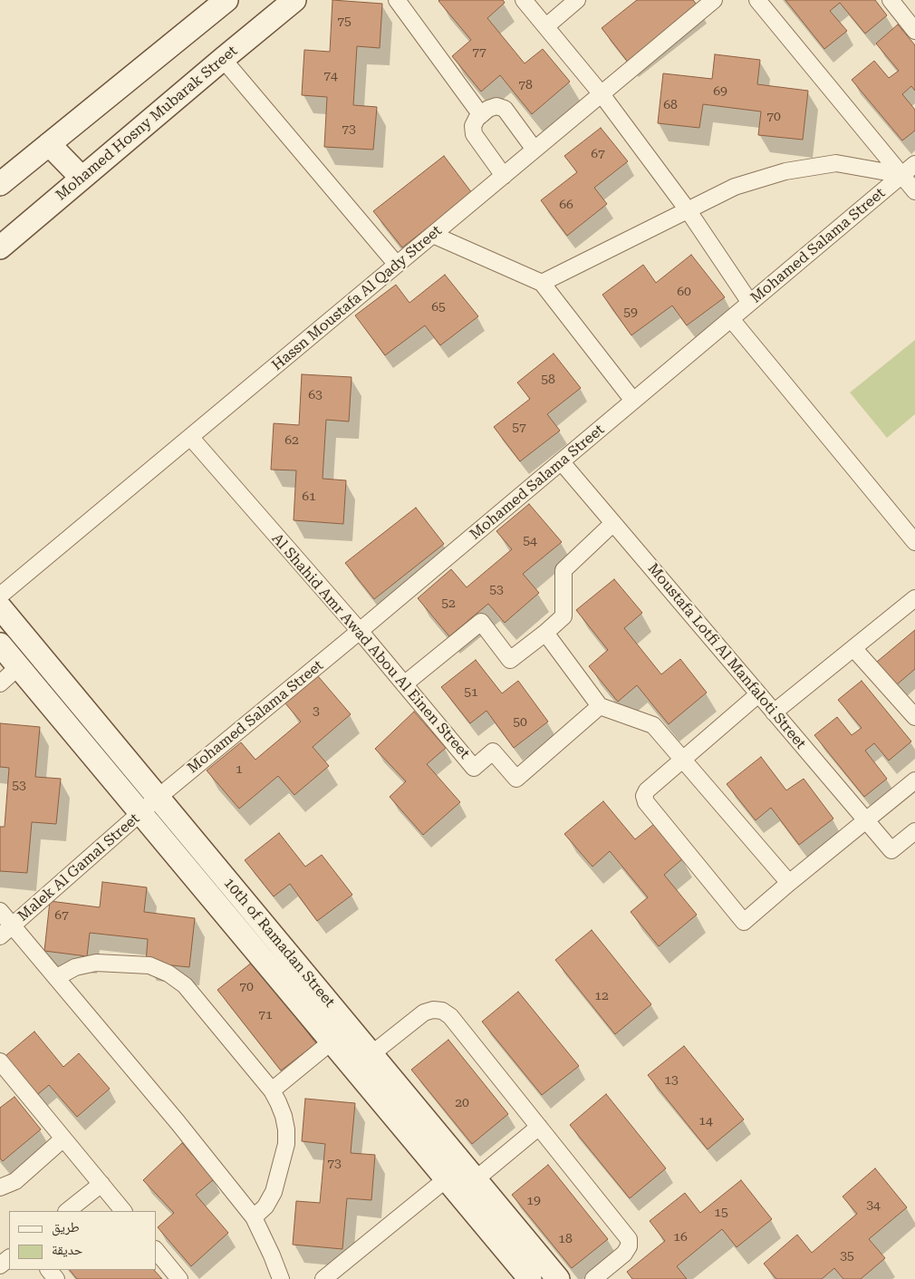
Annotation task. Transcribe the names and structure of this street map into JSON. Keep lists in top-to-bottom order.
{
  "streets": {
    "street": [
      "Mohamed Hosny Mubarak Street",
      "Mohamed Salama Street",
      "Hassn Moustafa Al Qady Street",
      "Al Shahid Amr Awad Abou Al Einen Street",
      "Moustafa Lotfi Al Manfaloti Street",
      "Malek Al Gamal Street",
      "10th of Ramadan Street"
    ]
  },
  "crossings": [
    ["Mohamed Salama Street", "Al Shahid Amr Awad Abou Al Einen Street"],
    ["Mohamed Salama Street", "Moustafa Lotfi Al Manfaloti Street"],
    ["Mohamed Salama Street", "Malek Al Gamal Street"],
    ["Mohamed Salama Street", "10th of Ramadan Street"],
    ["Hassn Moustafa Al Qady Street", "Al Shahid Amr Awad Abou Al Einen Street"],
    ["Malek Al Gamal Street", "10th of Ramadan Street"]
  ],
  "house_numbers": [
    "75",
    "77",
    "74",
    "78",
    "69",
    "68",
    "70",
    "73",
    "67",
    "66",
    "60",
    "65",
    "59",
    "58",
    "63",
    "57",
    "62",
    "61",
    "54",
    "53",
    "52",
    "51",
    "3",
    "50",
    "1",
    "53",
    "67",
    "70",
    "12",
    "71",
    "13",
    "20",
    "14",
    "73",
    "19",
    "34",
    "15",
    "16",
    "18",
    "35"
  ],
  "legend": ["طريق", "حديقة"]
}
